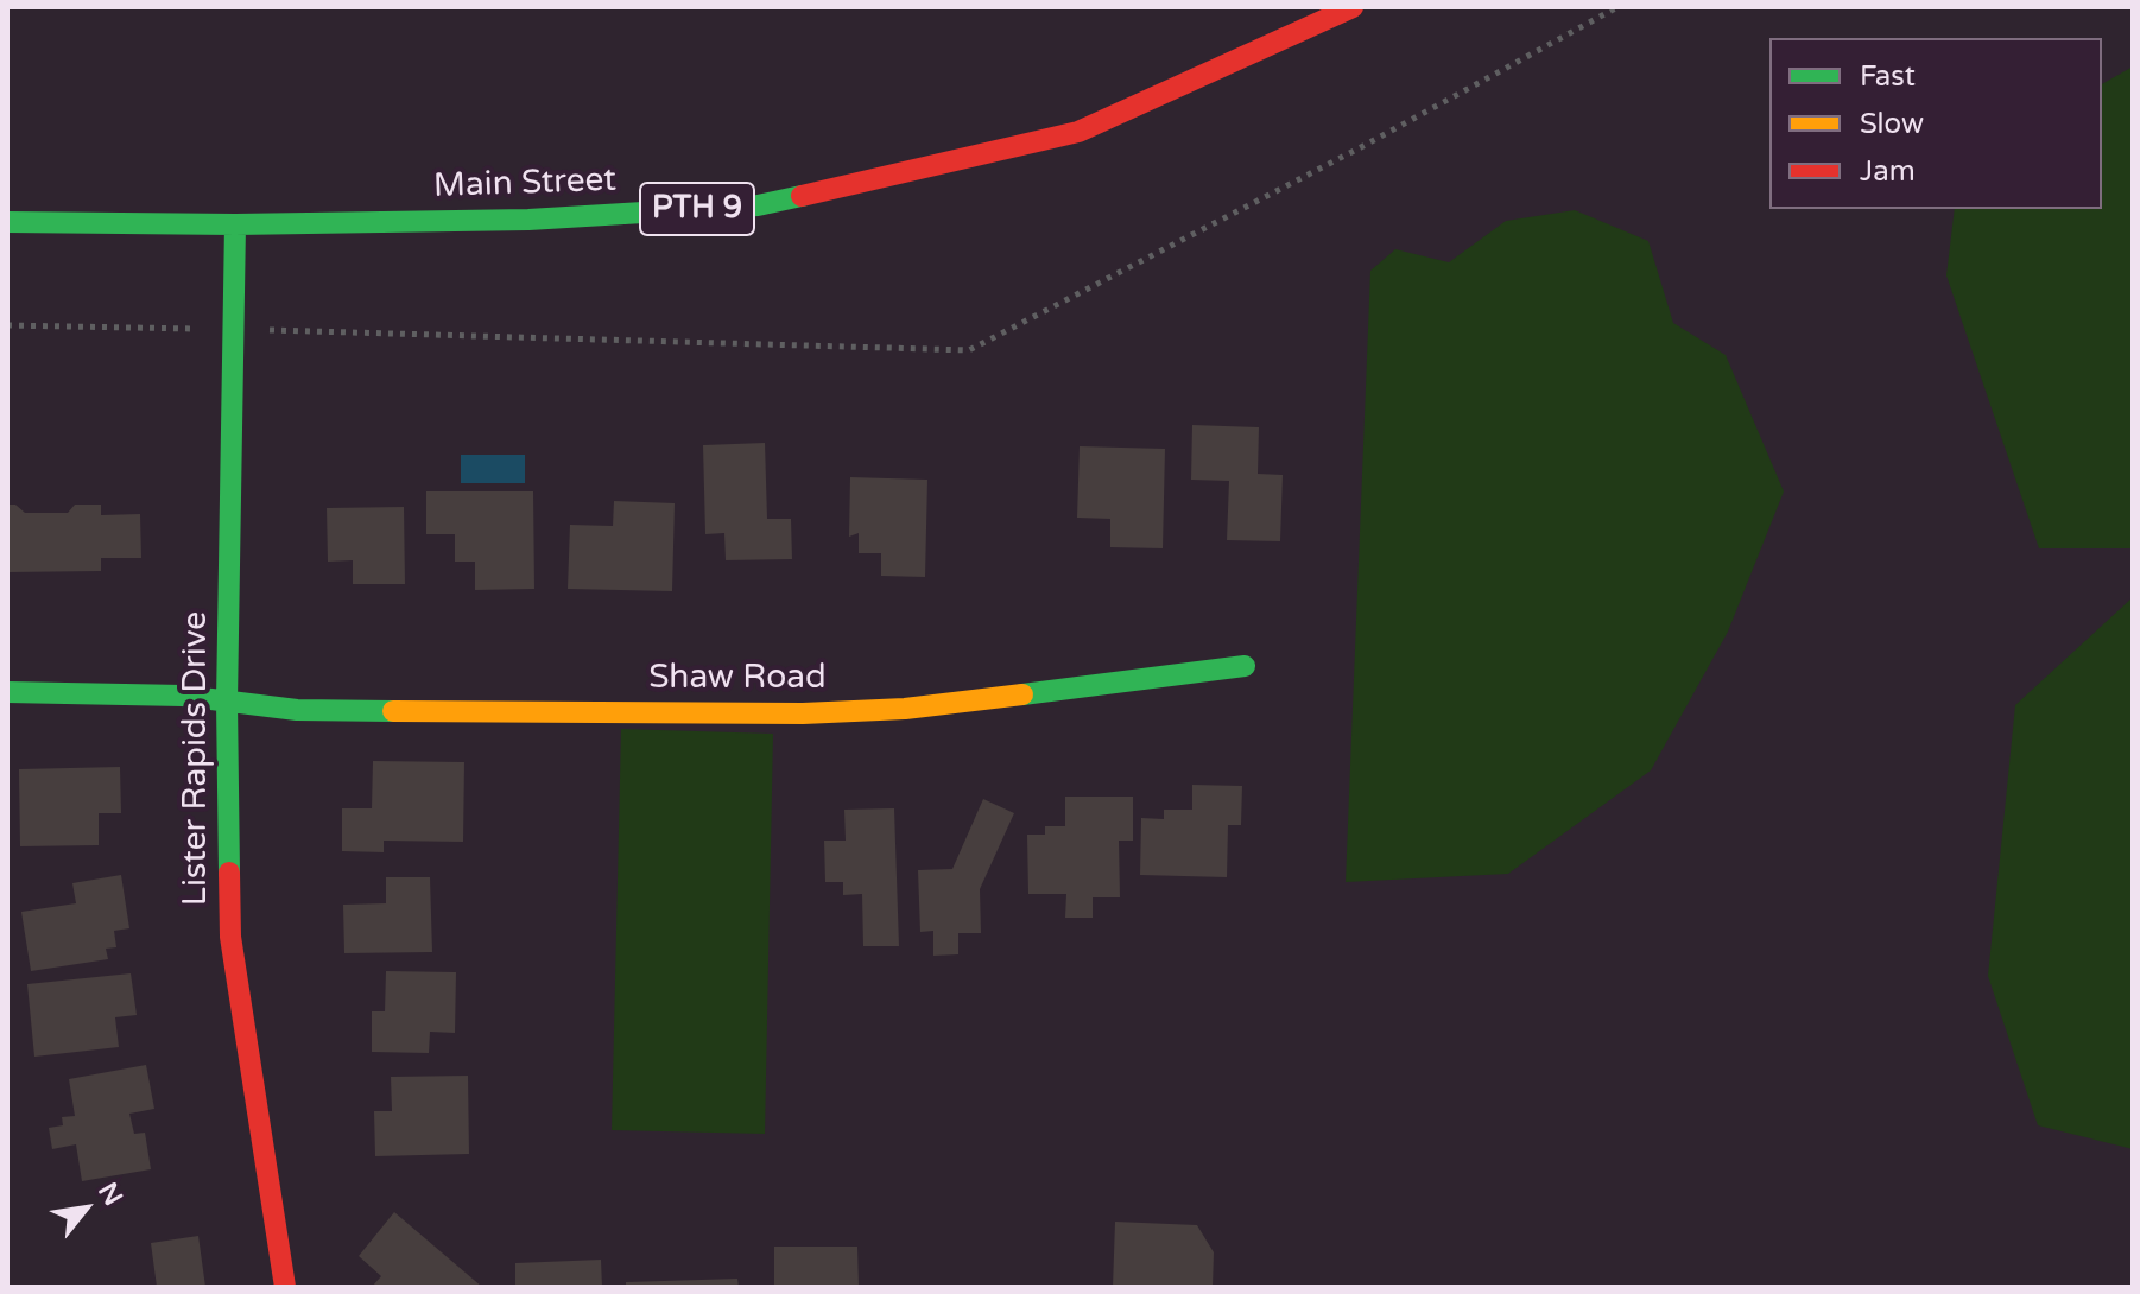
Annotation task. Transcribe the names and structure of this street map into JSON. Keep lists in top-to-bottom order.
{
  "streets": {
    "street": [
      "Main Street",
      "PTH 9",
      "Shaw Road",
      "Lister Rapids Drive"
    ]
  },
  "crossings": [
    ["Main Street", "Lister Rapids Drive"],
    ["Shaw Road", "Lister Rapids Drive"]
  ],
  "legend": ["Fast", "Slow", "Jam"],
  "north": "top right"
}
